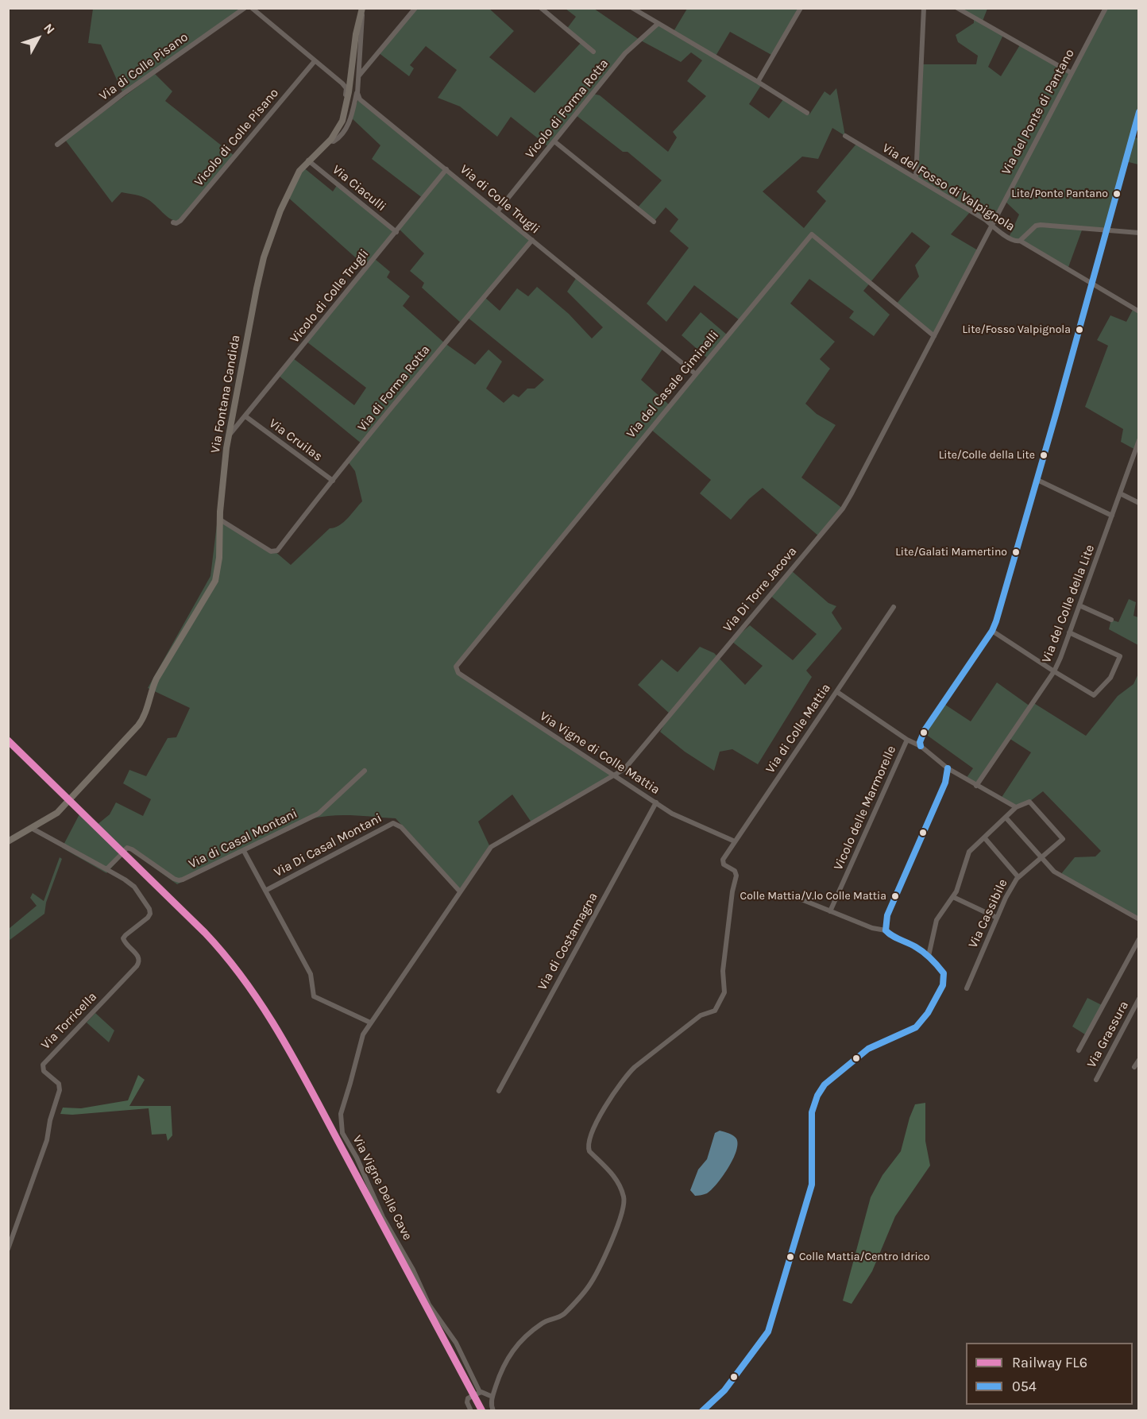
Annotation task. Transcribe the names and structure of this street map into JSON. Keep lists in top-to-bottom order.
{
  "streets": {
    "main road": ["Via Fontana Candida"],
    "street": [
      "Via di Colle Pisano",
      "Vicolo di Forma Rotta",
      "Via del Ponte di Pantano",
      "Vicolo di Colle Pisano",
      "Via del Fosso di Valpignola",
      "Via Ciaculli",
      "Via di Colle Trugli",
      "Vicolo di Colle Trugli",
      "Via del Casale Ciminelli",
      "Via di Forma Rotta",
      "Via Cruilas",
      "Via Di Torre Jacova",
      "Via del Colle della Lite",
      "Via di Colle Mattia",
      "Via Vigne di Colle Mattia",
      "Vicolo delle Marmorelle",
      "Via di Casal Montani",
      "Via Di Casal Montani",
      "Via Cassibile",
      "Via di Costamagna",
      "Via Torricella",
      "Via Grassura",
      "Via Vigne Delle Cave"
    ]
  },
  "crossings": [
    ["Vicolo di Forma Rotta", "Via di Colle Trugli"],
    ["Via del Ponte di Pantano", "Via del Fosso di Valpignola"],
    ["Via del Ponte di Pantano", "Via Di Torre Jacova"],
    ["Via del Fosso di Valpignola", "Via Di Torre Jacova"],
    ["Via Ciaculli", "Vicolo di Colle Trugli"],
    ["Via Ciaculli", "Via Fontana Candida"],
    ["Via di Colle Trugli", "Vicolo di Colle Trugli"],
    ["Via di Colle Trugli", "Via del Casale Ciminelli"],
    ["Via di Colle Trugli", "Via di Forma Rotta"],
    ["Via di Colle Trugli", "Via Fontana Candida"],
    ["Vicolo di Colle Trugli", "Via Fontana Candida"],
    ["Vicolo di Colle Trugli", "Via Cruilas"],
    ["Via del Casale Ciminelli", "Via Di Torre Jacova"],
    ["Via del Casale Ciminelli", "Via Vigne di Colle Mattia"],
    ["Via di Forma Rotta", "Via Fontana Candida"],
    ["Via di Forma Rotta", "Via Cruilas"],
    ["Via Di Torre Jacova", "Via Vigne di Colle Mattia"],
    ["Via Di Torre Jacova", "Via Di Casal Montani"],
    ["Via Di Torre Jacova", "Via Vigne Delle Cave"],
    ["Via di Colle Mattia", "Via Vigne di Colle Mattia"],
    ["Via Vigne di Colle Mattia", "Via di Costamagna"],
    ["Via di Casal Montani", "Via Torricella"],
    ["Via Di Casal Montani", "Via Vigne Delle Cave"]
  ],
  "places": [
    "Lite/Ponte Pantano",
    "Lite/Fosso Valpignola",
    "Lite/Colle della Lite",
    "Lite/Galati Mamertino",
    "Colle Mattia/V.lo Colle Mattia",
    "Colle Mattia/Centro Idrico"
  ],
  "lines": ["transit line 054", "rail line FL6"],
  "legend": ["Railway FL6", "054"],
  "north": "top right"
}
